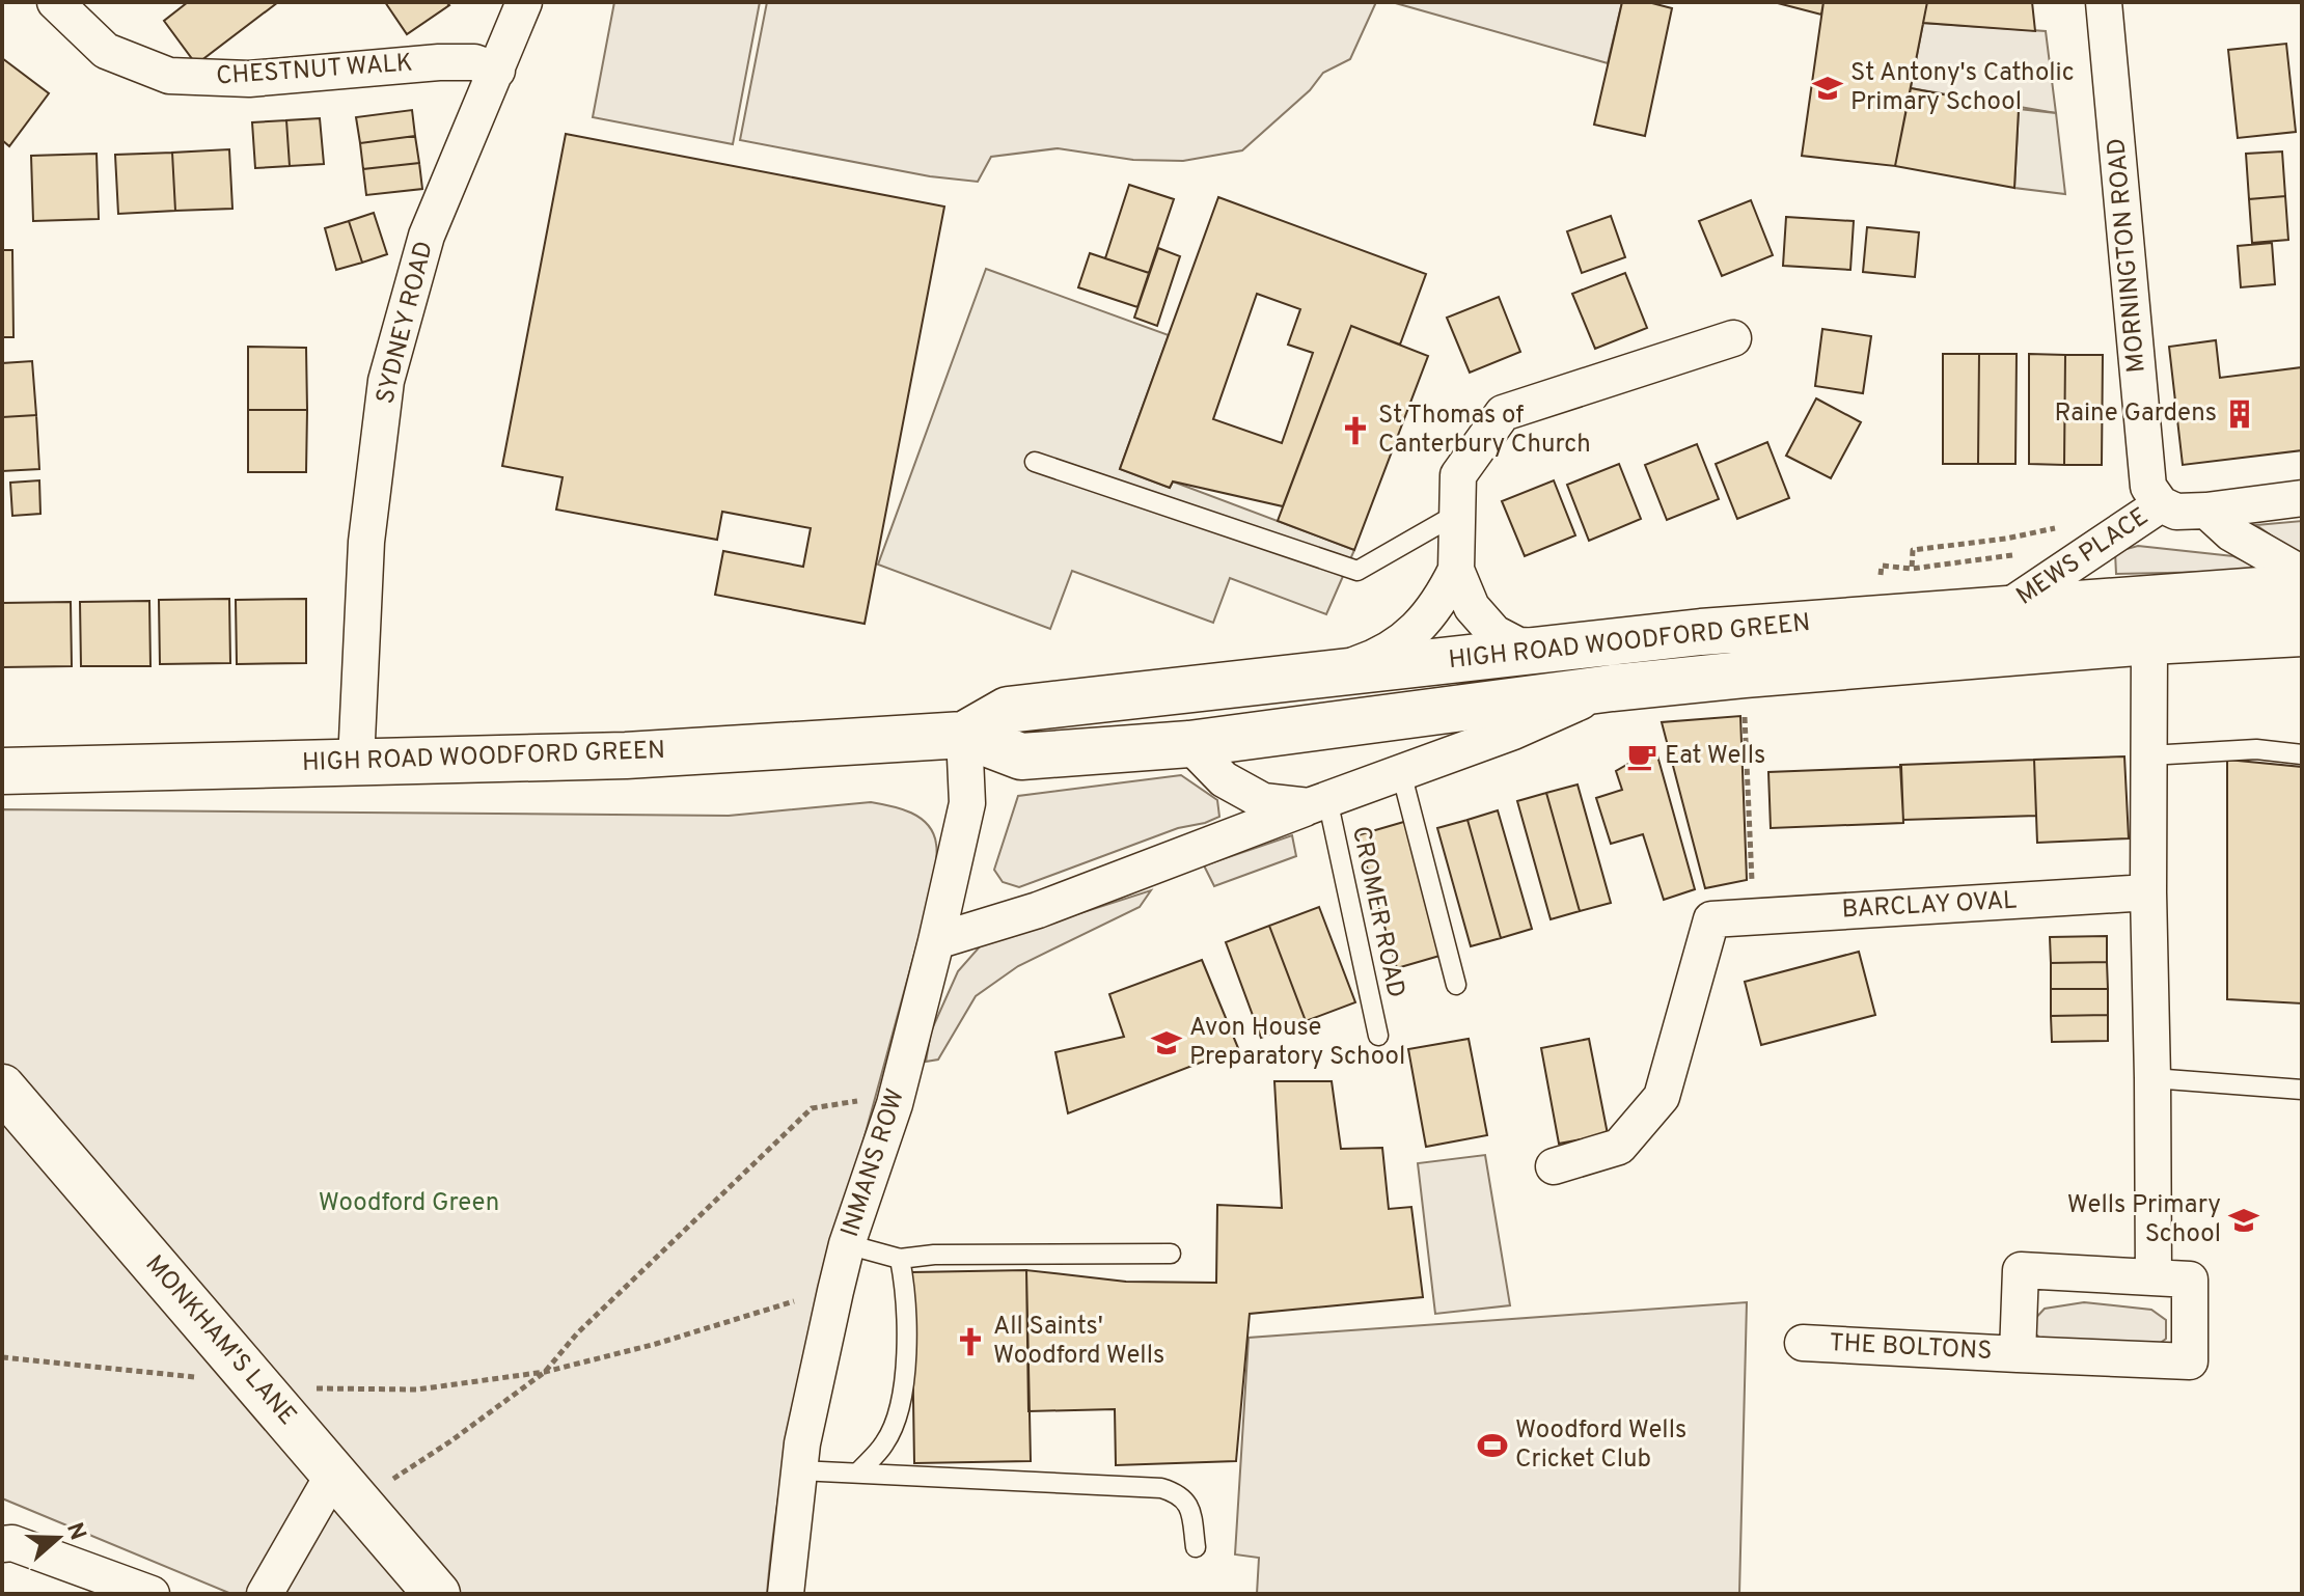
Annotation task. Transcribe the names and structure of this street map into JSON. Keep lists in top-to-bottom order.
{
  "streets": {
    "main road": ["HIGH ROAD WOODFORD GREEN", "MONKHAM'S LANE"],
    "street": [
      "CHESTNUT WALK",
      "MORNINGTON ROAD",
      "SYDNEY ROAD",
      "MEWS PLACE",
      "BARCLAY OVAL",
      "INMANS ROW",
      "THE BOLTONS"
    ],
    "lane": ["CROMER ROAD"]
  },
  "crossings": [
    ["CHESTNUT WALK", "SYDNEY ROAD"],
    ["MORNINGTON ROAD", "MEWS PLACE"],
    ["SYDNEY ROAD", "HIGH ROAD WOODFORD GREEN"],
    ["MEWS PLACE", "HIGH ROAD WOODFORD GREEN"],
    ["HIGH ROAD WOODFORD GREEN", "INMANS ROW"]
  ],
  "parks": ["Woodford Green"],
  "places": {
    "school or university": ["St Antony's Catholic Primary School", "Avon House Preparatory School", "Wells Primary School"],
    "building": ["Raine Gardens"],
    "church": ["St Thomas of Canterbury Church", "All Saints' Woodford Wells"],
    "cafe": ["Eat Wells"],
    "sports": ["Woodford Wells Cricket Club"]
  },
  "north": "right"
}
